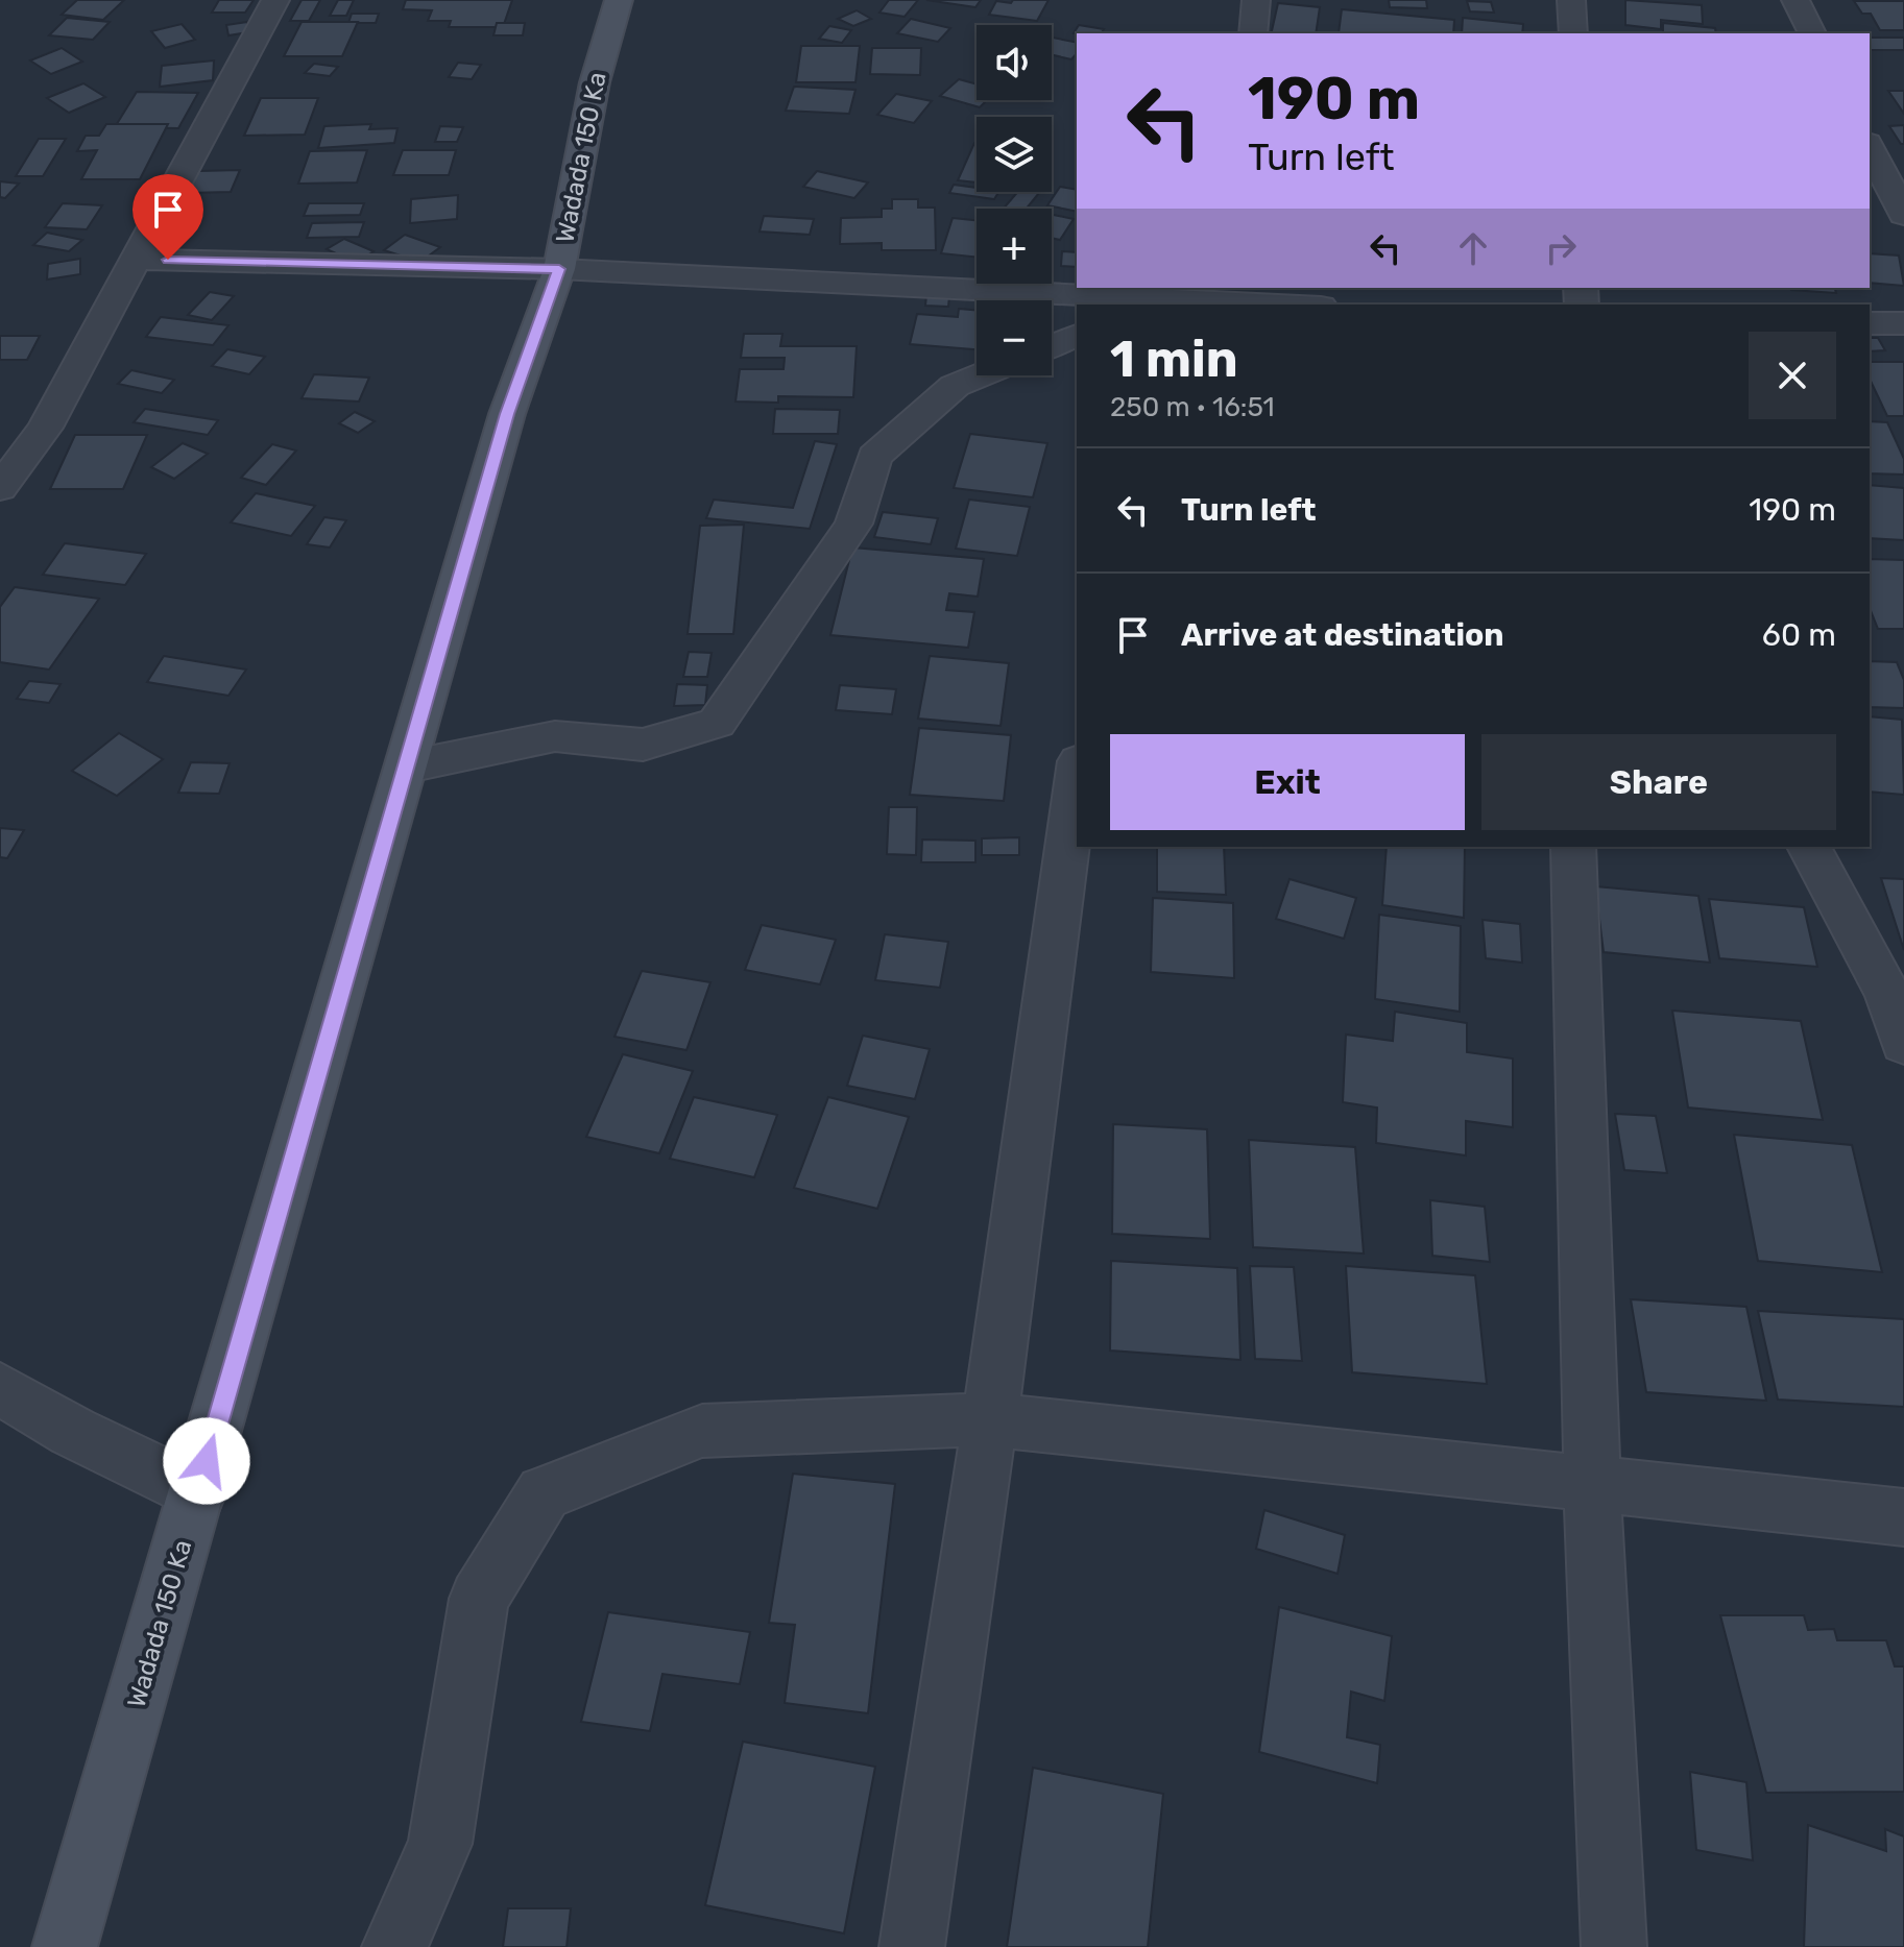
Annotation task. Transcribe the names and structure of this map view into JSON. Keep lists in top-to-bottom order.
{
  "streets": {
    "street": ["Wadada 150 Ka"]
  },
  "page": {
    "map_buttons": ["+", "−"],
    "turn": ["190 m", "Turn left"],
    "heading": ["1 min", "250 m · 16:51"],
    "list": [
      {
        "name": "Turn left",
        "value": "190 m"
      },
      {
        "name": "Arrive at destination",
        "value": "60 m"
      }
    ],
    "buttons": ["Exit", "Share"]
  }
}
